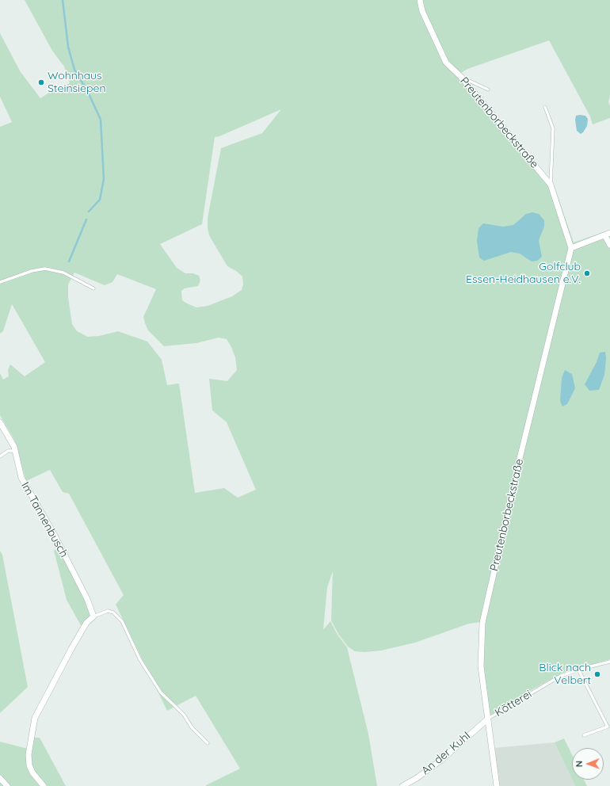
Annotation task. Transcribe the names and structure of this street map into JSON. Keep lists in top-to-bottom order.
{
  "streets": {
    "street": ["Preutenborbeckstraße", "Im Tannenbusch", "An der Kuhl"],
    "lane": ["Kötterei"]
  },
  "crossings": [
    ["Preutenborbeckstraße", "Kötterei"],
    ["Preutenborbeckstraße", "An der Kuhl"],
    ["Kötterei", "An der Kuhl"]
  ],
  "places": ["Wohnhaus Steinsiepen", "Golfclub Essen-Heidhausen e.V.", "Blick nach Velbert"],
  "north": "left"
}
